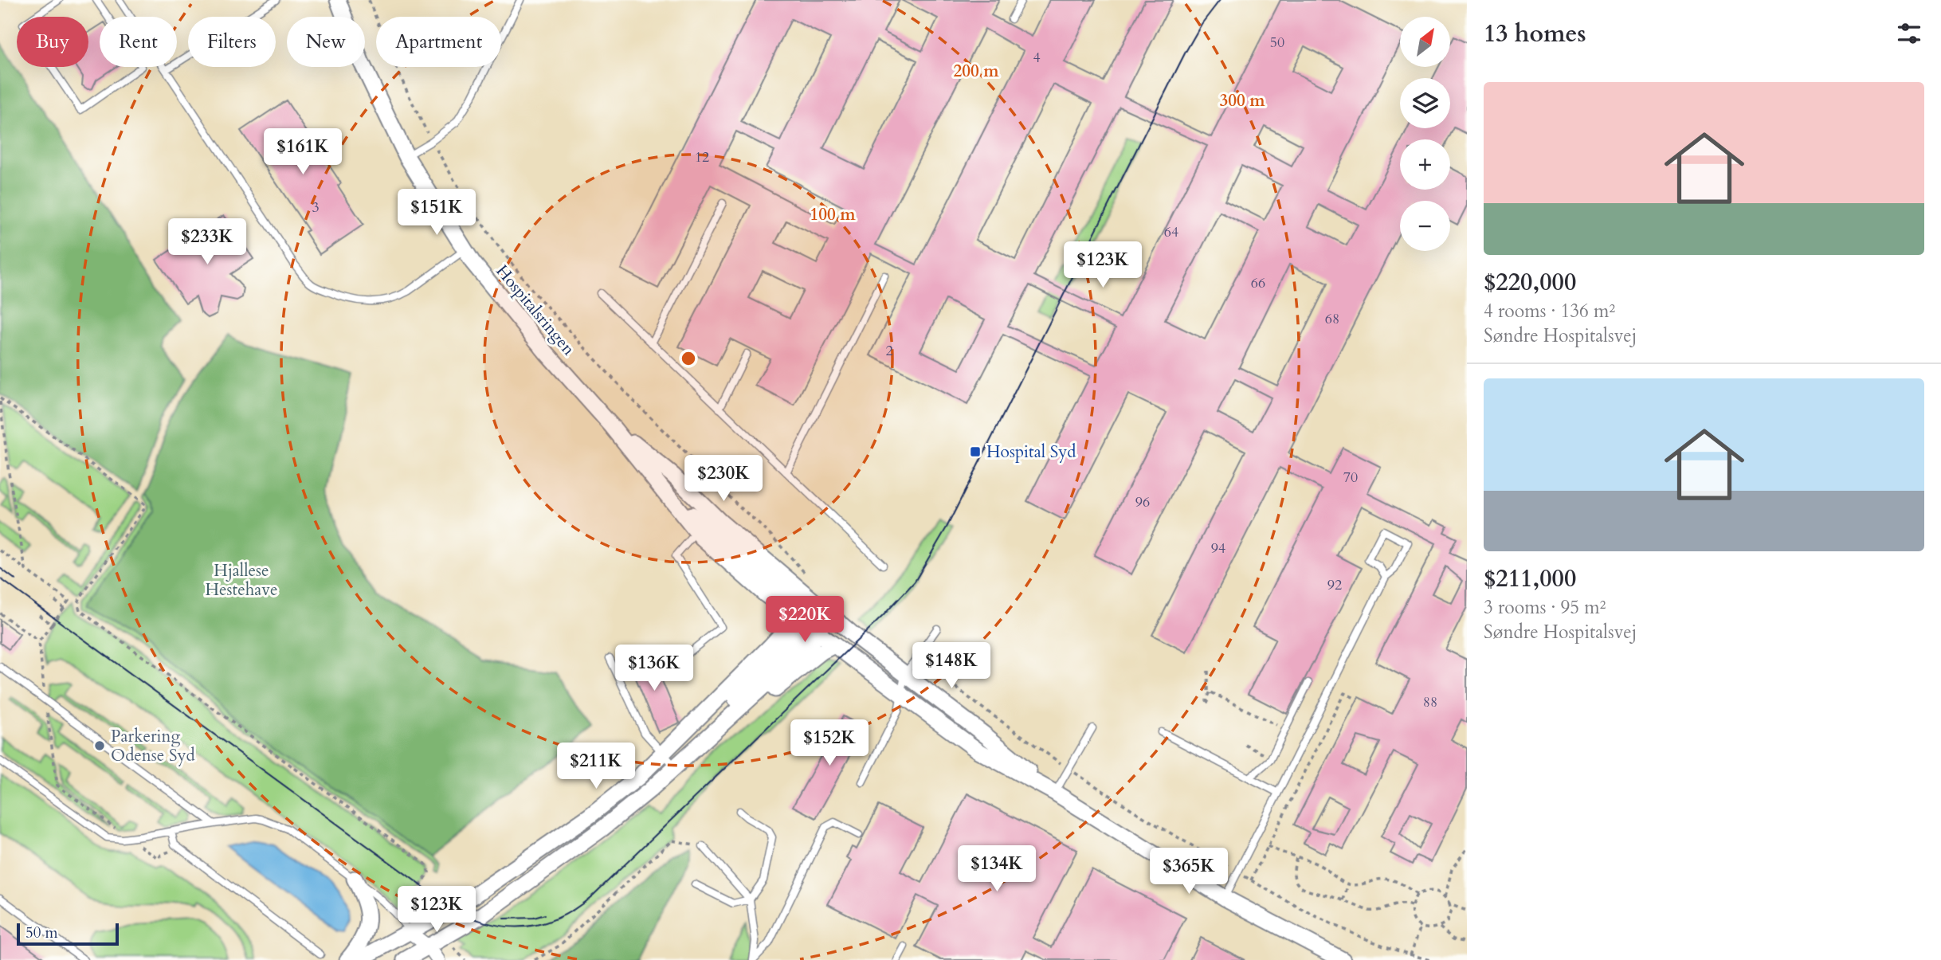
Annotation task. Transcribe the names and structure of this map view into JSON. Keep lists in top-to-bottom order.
{
  "streets": {
    "street": ["Hospitalsringen"]
  },
  "parks": ["Hjallese Hestehave"],
  "places": {
    "transit": ["Hospital Syd"],
    "other": ["Parkering Odense Syd"]
  },
  "house_numbers": [
    "50",
    "4",
    "12",
    "3",
    "64",
    "66",
    "68",
    "2",
    "70",
    "96",
    "94",
    "92",
    "88"
  ],
  "scale_bar": "50 m",
  "north": "top right",
  "page": {
    "heading": "13 homes",
    "map_buttons": ["+", "−"],
    "chip": [
      "Buy",
      "Rent",
      "Filters",
      "New",
      "Apartment"
    ],
    "list": [
      {
        "name": "$220,000",
        "note": "4 rooms · 136 m² · Søndre Hospitalsvej"
      },
      {
        "name": "$211,000",
        "note": "3 rooms · 95 m² · Søndre Hospitalsvej"
      }
    ],
    "price": [
      "$161K",
      "$151K",
      "$233K",
      "$123K",
      "$230K",
      "$220K",
      "$148K",
      "$136K",
      "$152K",
      "$211K",
      "$134K",
      "$365K",
      "$123K"
    ],
    "scale": "50 m"
  },
  "rings": ["200 m", "300 m", "100 m"]
}
